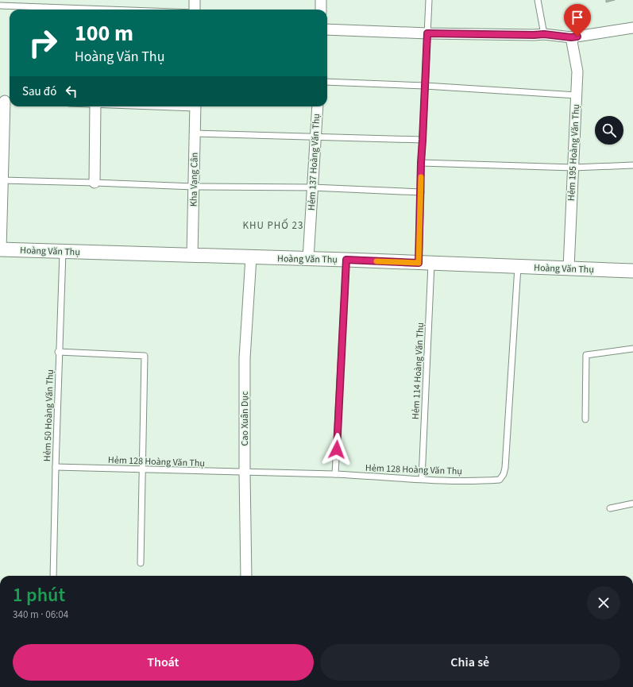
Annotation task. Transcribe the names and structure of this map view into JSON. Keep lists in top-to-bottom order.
{
  "streets": {
    "street": [
      "Hẻm 195 Hoàng Văn Thụ",
      "Hẻm 137 Hoàng Văn Thụ",
      "Kha Vạng Cân",
      "Hoàng Văn Thụ",
      "Cao Xuân Dục"
    ],
    "lane": ["Hẻm 114 Hoàng Văn Thụ", "Hẻm 50 Hoàng Văn Thụ", "Hẻm 128 Hoàng Văn Thụ"]
  },
  "crossings": [
    ["Hẻm 195 Hoàng Văn Thụ", "Hoàng Văn Thụ"],
    ["Hẻm 137 Hoàng Văn Thụ", "Hoàng Văn Thụ"],
    ["Kha Vạng Cân", "Hoàng Văn Thụ"],
    ["Hoàng Văn Thụ", "Hẻm 114 Hoàng Văn Thụ"],
    ["Hoàng Văn Thụ", "Hẻm 50 Hoàng Văn Thụ"],
    ["Hoàng Văn Thụ", "Cao Xuân Dục"],
    ["Hoàng Văn Thụ", "Hẻm 128 Hoàng Văn Thụ"],
    ["Hẻm 114 Hoàng Văn Thụ", "Hẻm 128 Hoàng Văn Thụ"],
    ["Hẻm 50 Hoàng Văn Thụ", "Hẻm 128 Hoàng Văn Thụ"],
    ["Cao Xuân Dục", "Hẻm 128 Hoàng Văn Thụ"]
  ],
  "districts": ["KHU PHỐ 23"],
  "page": {
    "turn": ["100 m", "Hoàng Văn Thụ"],
    "then": "Sau đó",
    "heading": ["1 phút", "340 m · 06:04"],
    "buttons": ["Thoát", "Chia sẻ"]
  }
}
